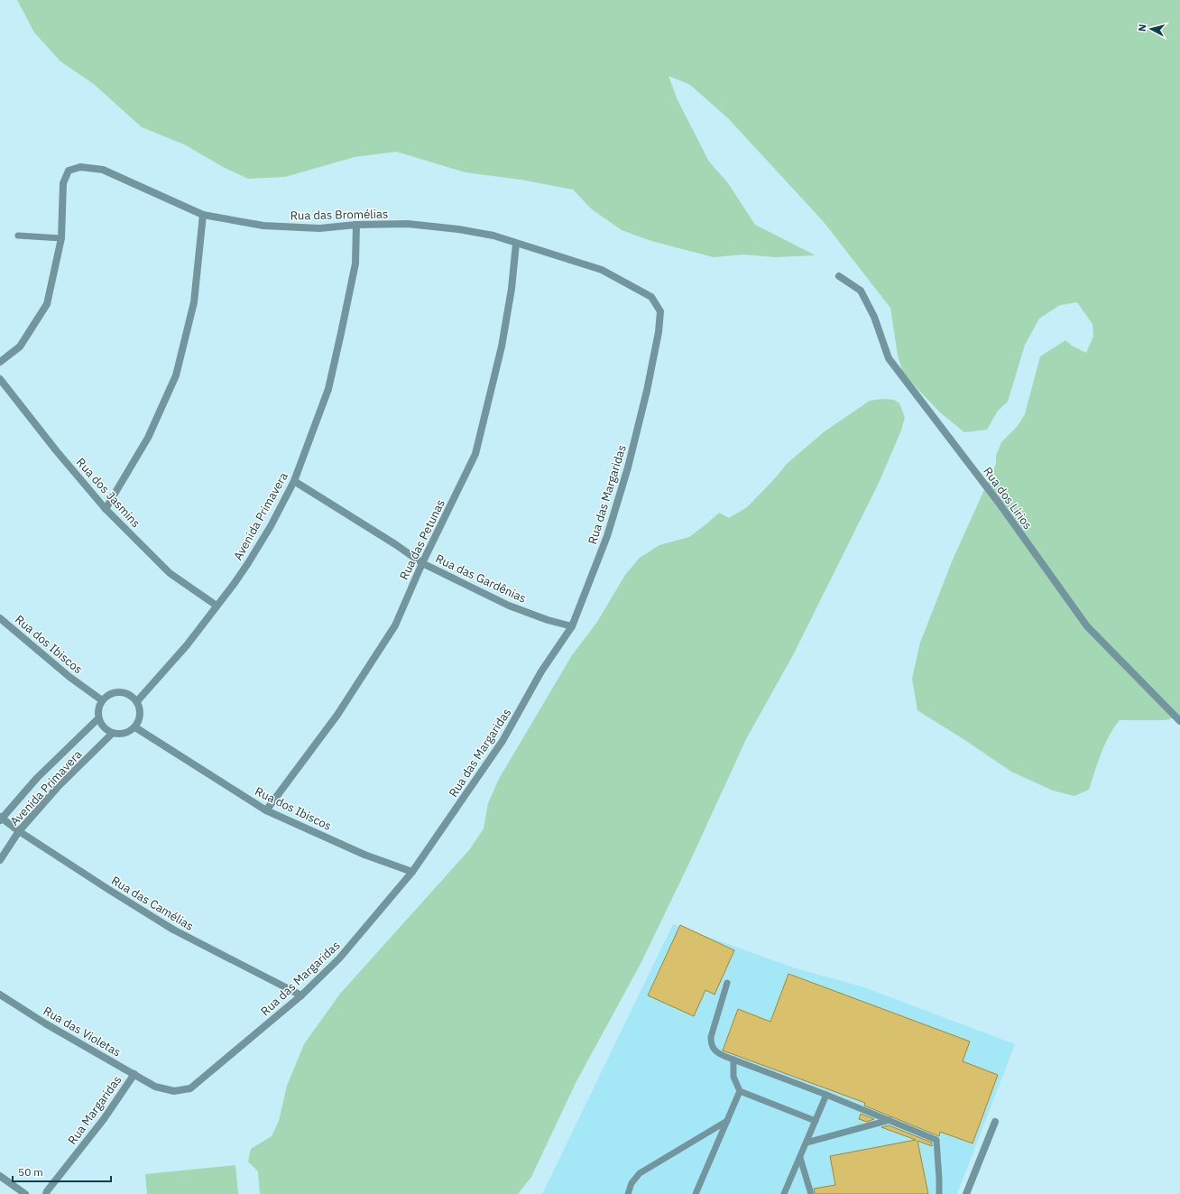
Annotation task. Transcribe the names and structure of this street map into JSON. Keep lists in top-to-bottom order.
{
  "streets": {
    "street": [
      "Rua das Bromélias",
      "Rua dos Jasmins",
      "Rua das Margaridas",
      "Rua dos Lírios",
      "Avenida Primavera",
      "Rua das Petunas",
      "Rua das Gardênias",
      "Rua dos Ibiscos",
      "Rua das Camélias",
      "Rua das Violetas",
      "Rua Margaridas"
    ]
  },
  "crossings": [
    ["Rua das Bromélias", "Rua das Margaridas"],
    ["Rua das Bromélias", "Avenida Primavera"],
    ["Rua das Bromélias", "Rua das Petunas"],
    ["Rua dos Jasmins", "Avenida Primavera"],
    ["Rua das Margaridas", "Rua das Gardênias"],
    ["Rua das Margaridas", "Rua dos Ibiscos"],
    ["Rua das Margaridas", "Rua das Camélias"],
    ["Rua das Margaridas", "Rua das Violetas"],
    ["Avenida Primavera", "Rua das Gardênias"],
    ["Avenida Primavera", "Rua dos Ibiscos"],
    ["Avenida Primavera", "Rua das Camélias"],
    ["Rua das Petunas", "Rua das Gardênias"],
    ["Rua das Petunas", "Rua dos Ibiscos"],
    ["Rua das Violetas", "Rua Margaridas"]
  ],
  "scale_bar": "50 m",
  "north": "left"
}
